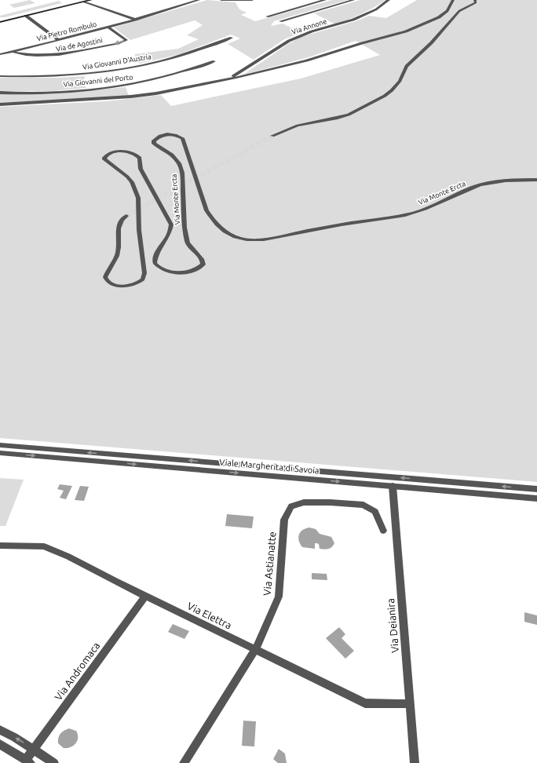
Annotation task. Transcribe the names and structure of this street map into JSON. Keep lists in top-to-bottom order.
{
  "streets": {
    "street": [
      "Via Annone",
      "Via Pietro Rombulo",
      "Via de Agostini",
      "Via Giovanni D'Austria",
      "Via Giovanni del Porto",
      "Via Monte Ercta",
      "Viale Margherita di Savoia",
      "Via Astianatte",
      "Via Elettra",
      "Via Deianira",
      "Via Andromaca"
    ]
  },
  "crossings": [
    ["Via Pietro Rombulo", "Via de Agostini"],
    ["Viale Margherita di Savoia", "Via Deianira"],
    ["Via Astianatte", "Via Elettra"],
    ["Via Elettra", "Via Deianira"],
    ["Via Elettra", "Via Andromaca"]
  ]
}
